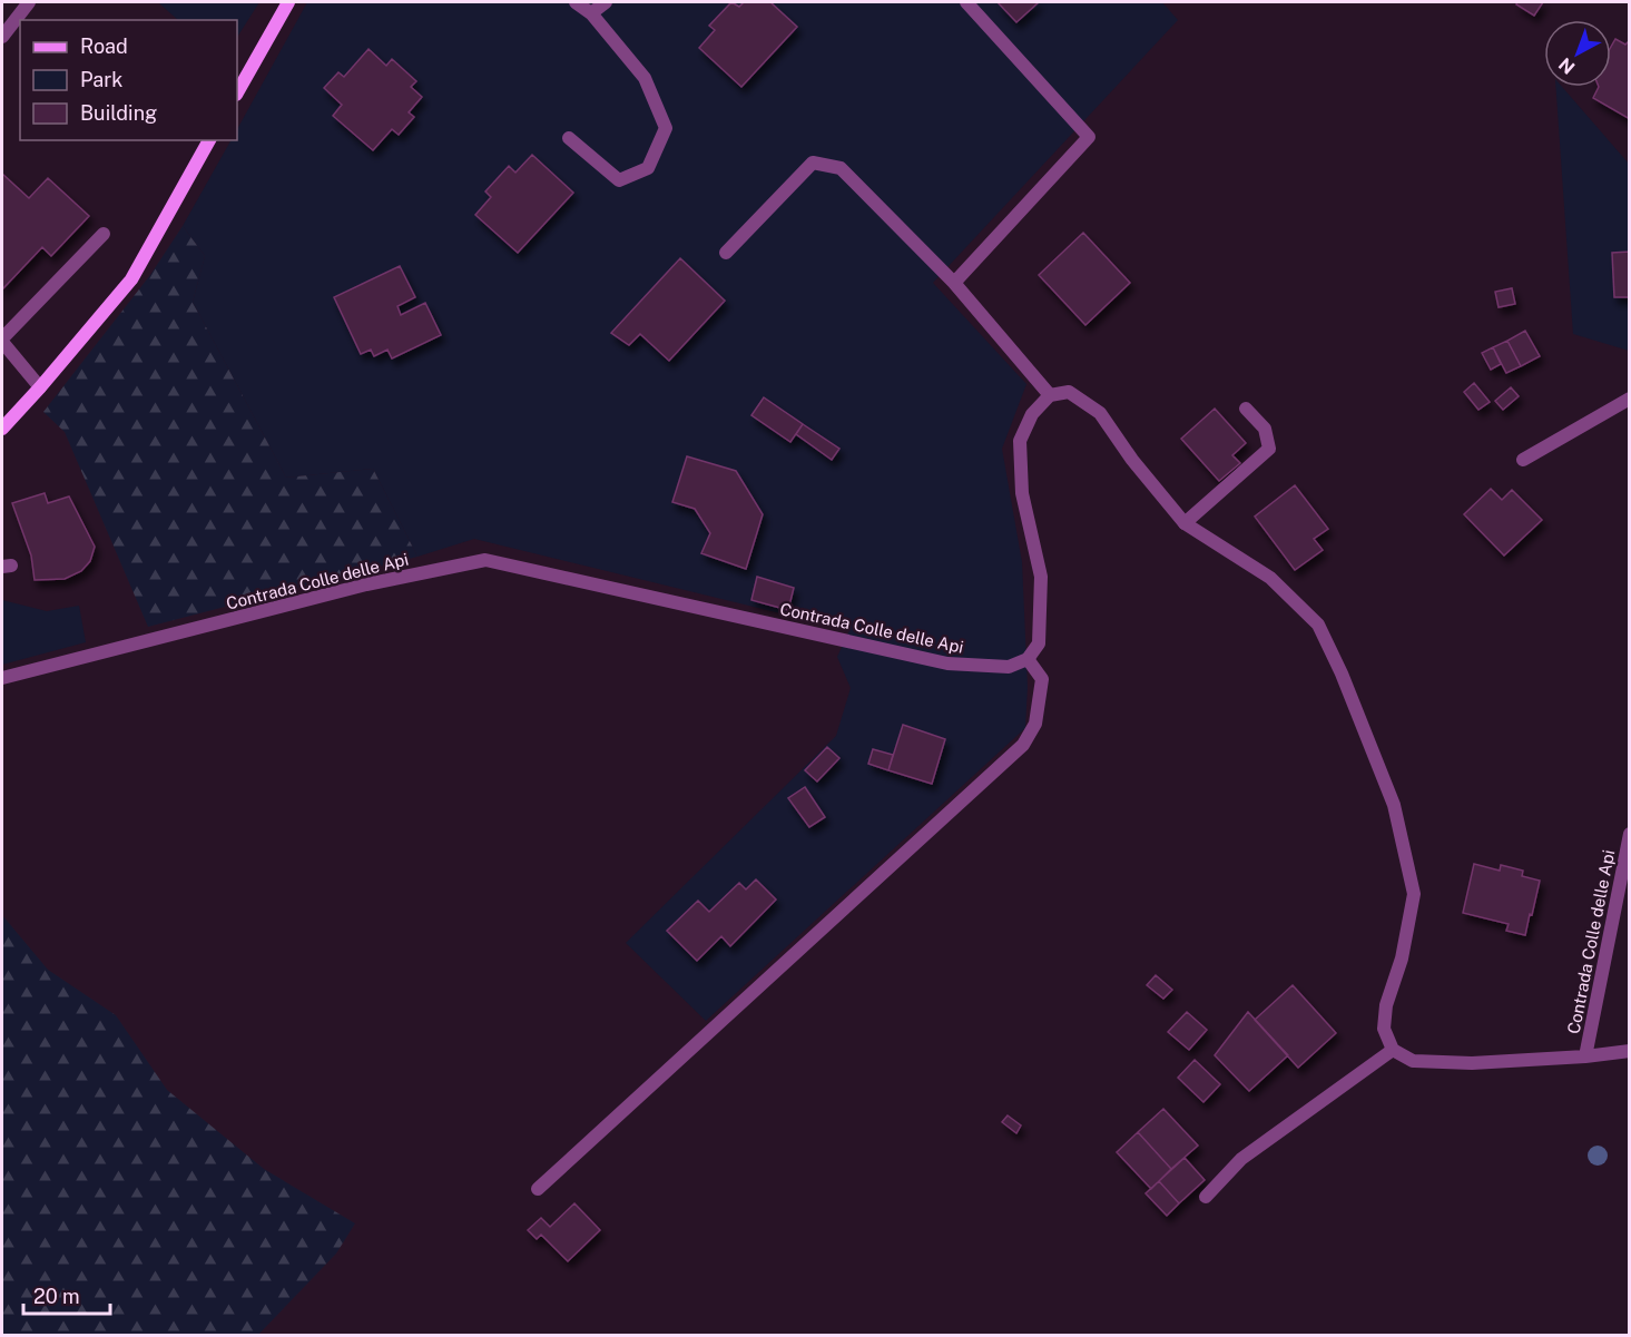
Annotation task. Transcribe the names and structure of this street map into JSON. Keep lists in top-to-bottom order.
{
  "streets": {
    "street": ["Contrada Colle delle Api"]
  },
  "legend": ["Road", "Park", "Building"],
  "scale_bar": "20 m",
  "north": "bottom left"
}
